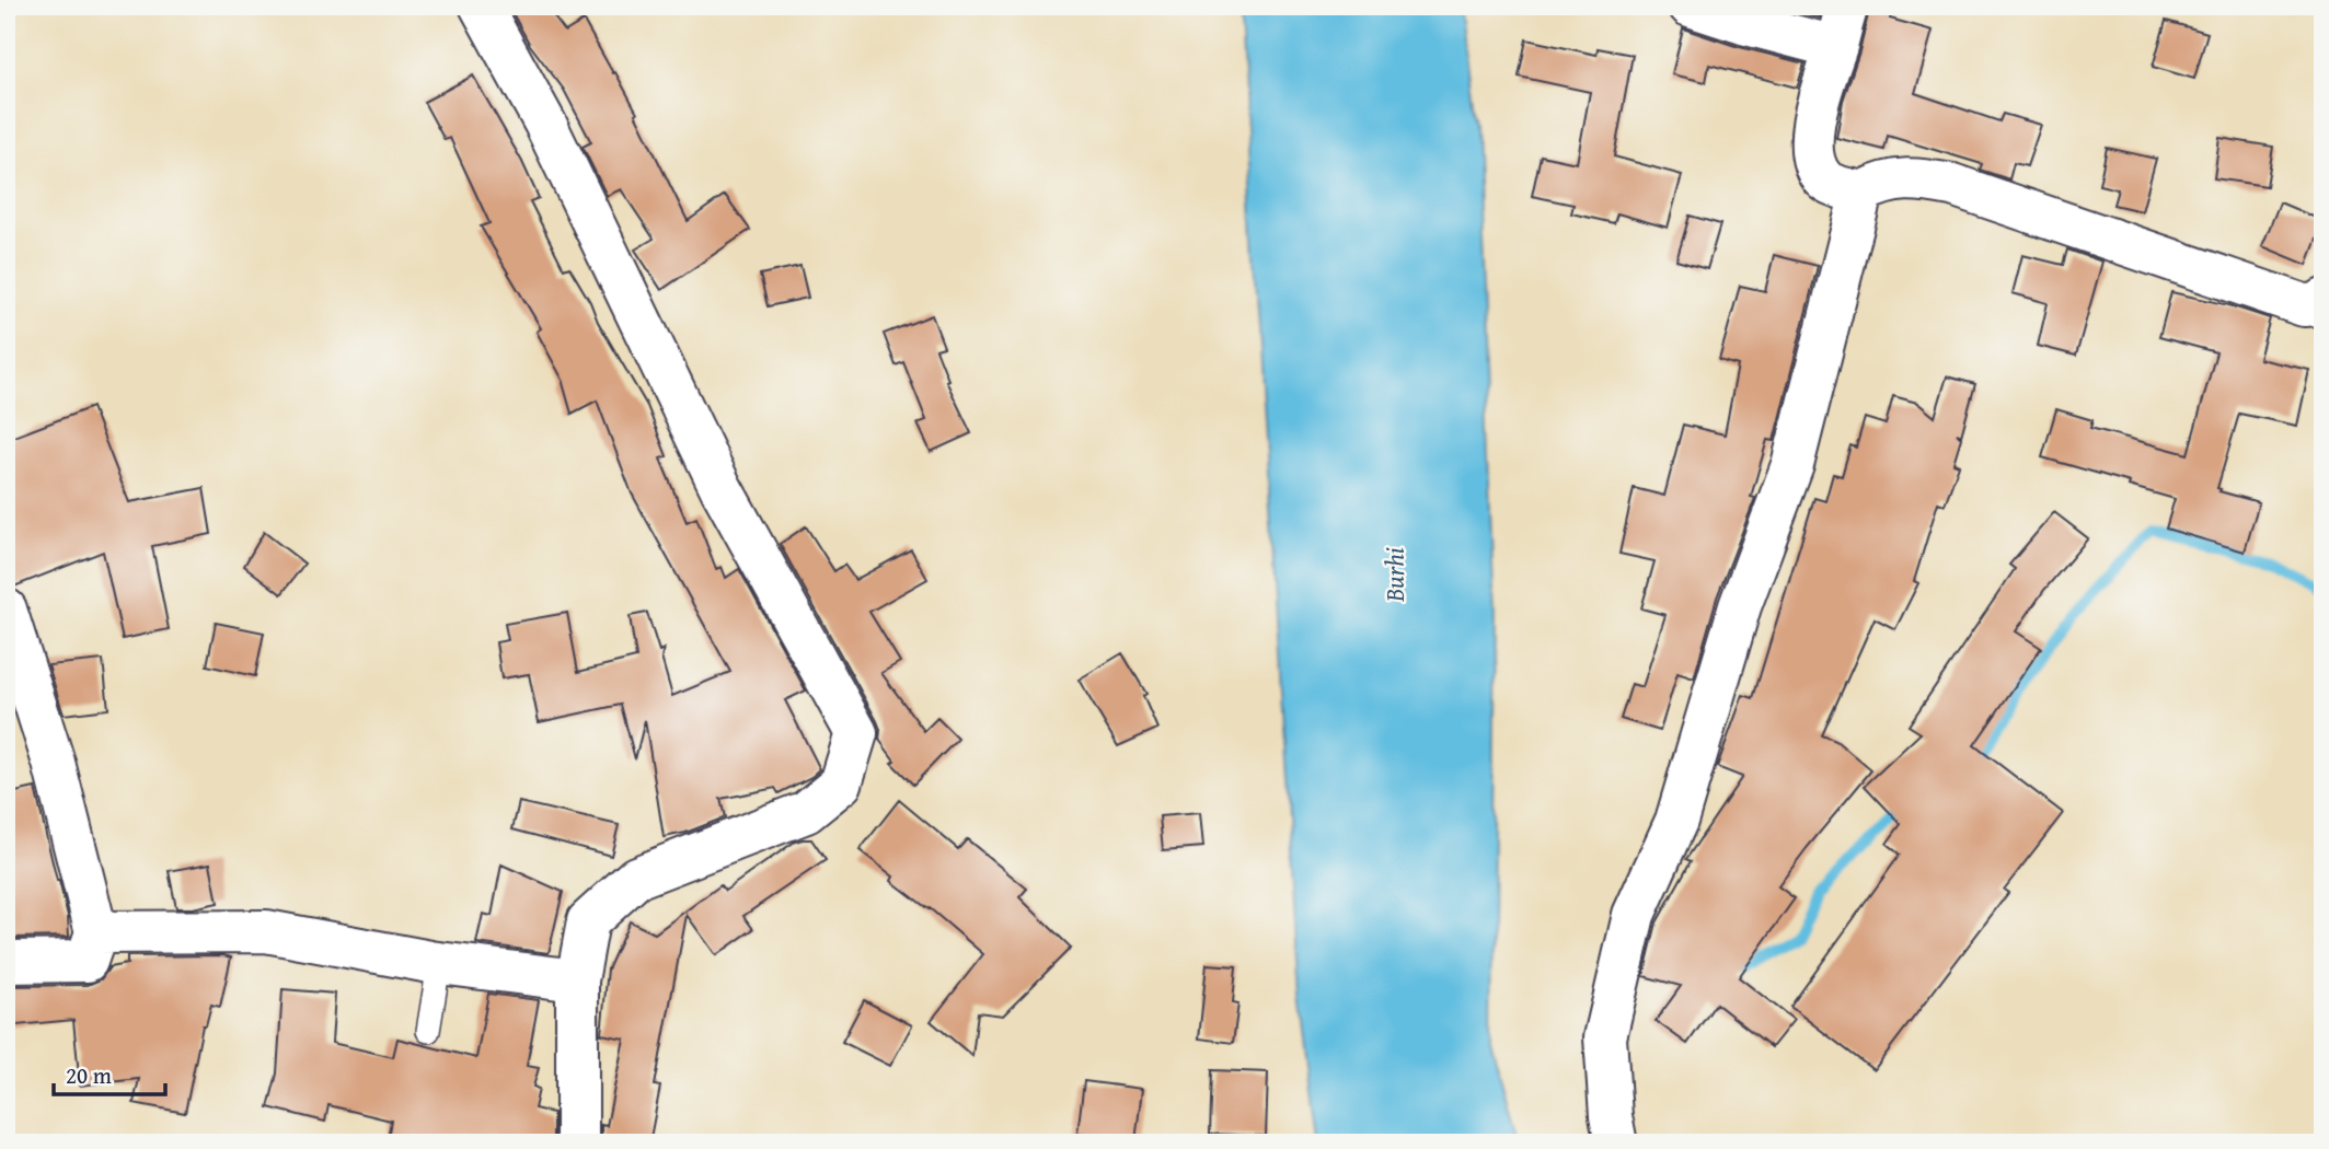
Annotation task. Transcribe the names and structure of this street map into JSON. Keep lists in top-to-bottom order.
{
  "water": ["Burhi"],
  "scale_bar": "20 m"
}
